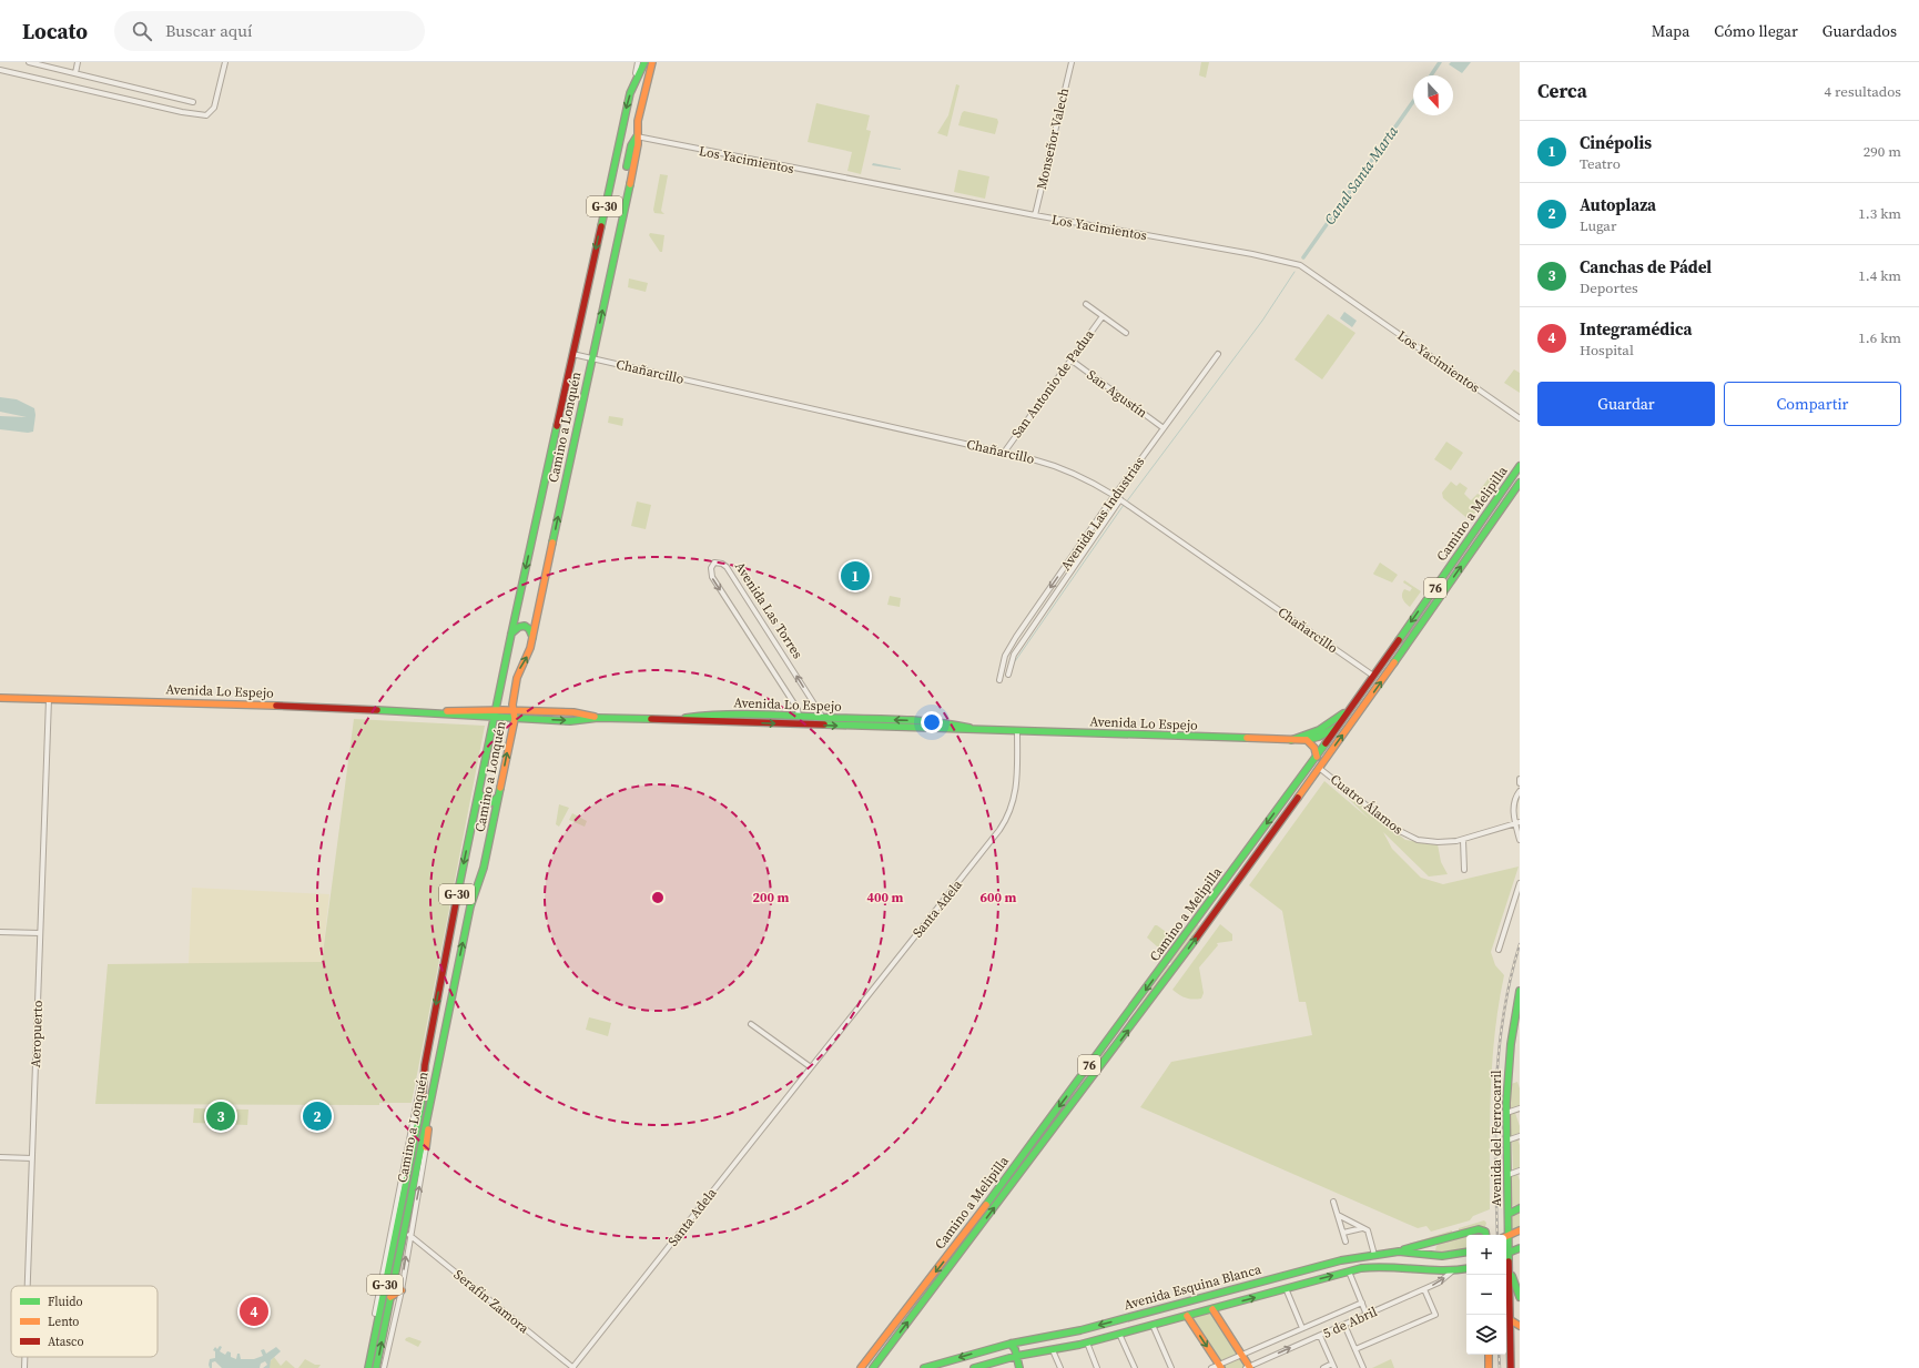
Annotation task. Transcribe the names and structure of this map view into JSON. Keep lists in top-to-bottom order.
{
  "streets": {
    "main road": [
      "G-30",
      "Camino a Lonquén",
      "Camino a Melipilla",
      "76",
      "Avenida Lo Espejo",
      "Avenida del Ferrocarril",
      "Avenida Esquina Blanca"
    ],
    "street": [
      "Monseñor Valech",
      "Los Yacimientos",
      "Chañarcillo",
      "San Antonio de Padua",
      "San Agustín",
      "Avenida Las Industrias",
      "Avenida Las Torres",
      "Cuatro Álamos",
      "Santa Adela",
      "Aeropuerto",
      "Serafín Zamora",
      "5 de Abril"
    ]
  },
  "crossings": [
    ["Monseñor Valech", "Los Yacimientos"],
    ["Los Yacimientos", "Camino a Lonquén"],
    ["Chañarcillo", "San Antonio de Padua"],
    ["Chañarcillo", "Camino a Lonquén"],
    ["Chañarcillo", "Avenida Las Industrias"],
    ["Chañarcillo", "Camino a Melipilla"],
    ["San Antonio de Padua", "San Agustín"],
    ["San Agustín", "Avenida Las Industrias"],
    ["Camino a Lonquén", "Avenida Lo Espejo"],
    ["Camino a Lonquén", "Serafín Zamora"],
    ["Camino a Melipilla", "Cuatro Álamos"],
    ["Avenida Las Torres", "Avenida Lo Espejo"],
    ["Avenida Lo Espejo", "Santa Adela"],
    ["Avenida Lo Espejo", "Aeropuerto"],
    ["Santa Adela", "Serafín Zamora"],
    ["Avenida Esquina Blanca", "5 de Abril"]
  ],
  "water": ["Canal Santa Marta"],
  "legend": ["Fluido", "Lento", "Atasco"],
  "north": "bottom",
  "page": {
    "header": "Locato",
    "search": "Buscar aquí",
    "nav": ["Mapa", "Cómo llegar", "Guardados"],
    "heading": ["Cerca", "4 resultados"],
    "list": [
      {
        "mark": "1",
        "name": "Cinépolis",
        "note": "Teatro",
        "value": "290 m"
      },
      {
        "mark": "2",
        "name": "Autoplaza",
        "note": "Lugar",
        "value": "1.3 km"
      },
      {
        "mark": "3",
        "name": "Canchas de Pádel",
        "note": "Deportes",
        "value": "1.4 km"
      },
      {
        "mark": "4",
        "name": "Integramédica",
        "note": "Hospital",
        "value": "1.6 km"
      }
    ],
    "buttons": ["Guardar", "Compartir"],
    "pins": [
      "1",
      "2",
      "3",
      "4"
    ],
    "map_buttons": ["+", "−"]
  },
  "rings": ["200 m", "400 m", "600 m"]
}
